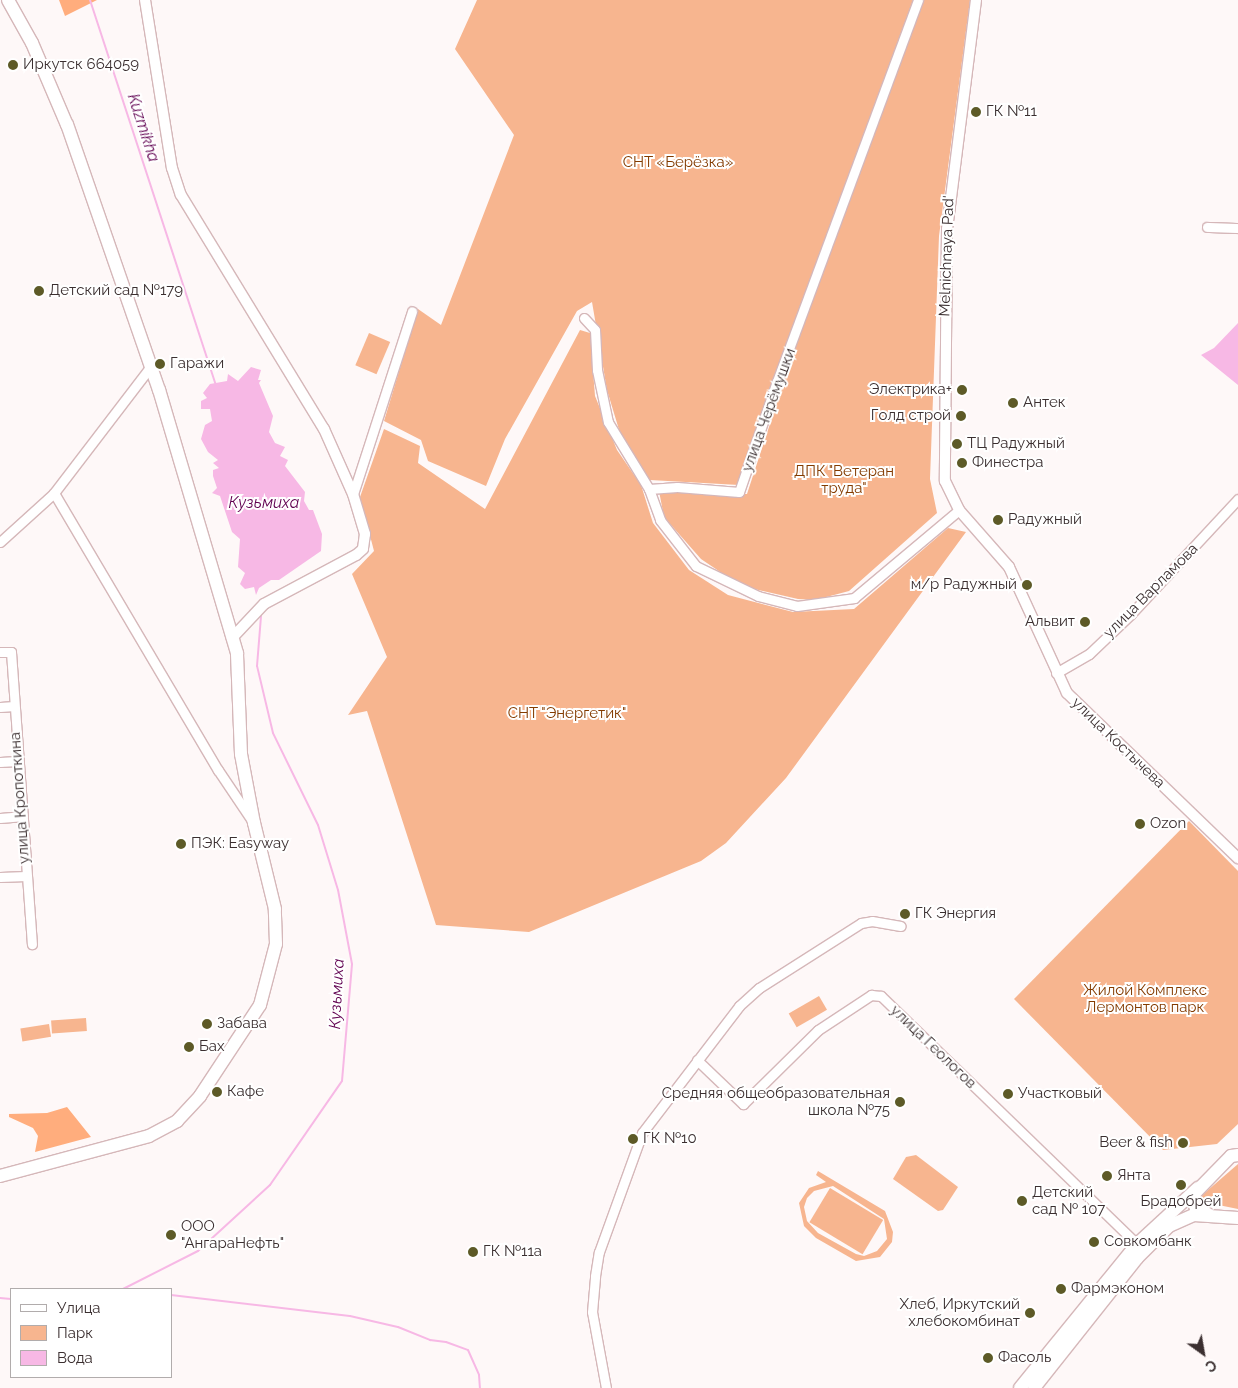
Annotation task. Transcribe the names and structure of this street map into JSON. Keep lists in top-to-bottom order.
{
  "streets": {
    "street": [
      "Melnichnaya Pad'",
      "улица Черёмушки",
      "улица Варламова",
      "улица Костычева",
      "улица Кропоткина",
      "улица Геологов"
    ]
  },
  "crossings": [
    ["Melnichnaya Pad'", "улица Костычева"],
    ["улица Варламова", "улица Костычева"]
  ],
  "water": ["Kuzmikha", "Кузьмиха"],
  "parks": [
    "СНТ «Берёзка»",
    "ДПК \"Ветеран труда\"",
    "СНТ \"Энергетик\"",
    "Жилой Комплекс Лермонтов парк"
  ],
  "places": [
    "Иркутск 664059",
    "ГК №11",
    "Детский сад №179",
    "Гаражи",
    "Электрика+",
    "Антек",
    "Голд строй",
    "ТЦ Радужный",
    "Финестра",
    "Радужный",
    "м/р Радужный",
    "Альвит",
    "Ozon",
    "ПЭК: Easyway",
    "ГК Энергия",
    "Забава",
    "Бах",
    "Кафе",
    "Участковый",
    "Средняя общеобразовательная школа №75",
    "ГК №10",
    "Beer & fish",
    "Янта",
    "Брадобрей",
    "Детский сад № 107",
    "ООО \"АнгараНефть\"",
    "Совкомбанк",
    "ГК №11а",
    "Фармэконом",
    "Хлеб, Иркутский хлебокомбинат",
    "Фасоль"
  ],
  "legend": ["Улица", "Парк", "Вода"],
  "north": "bottom right"
}
